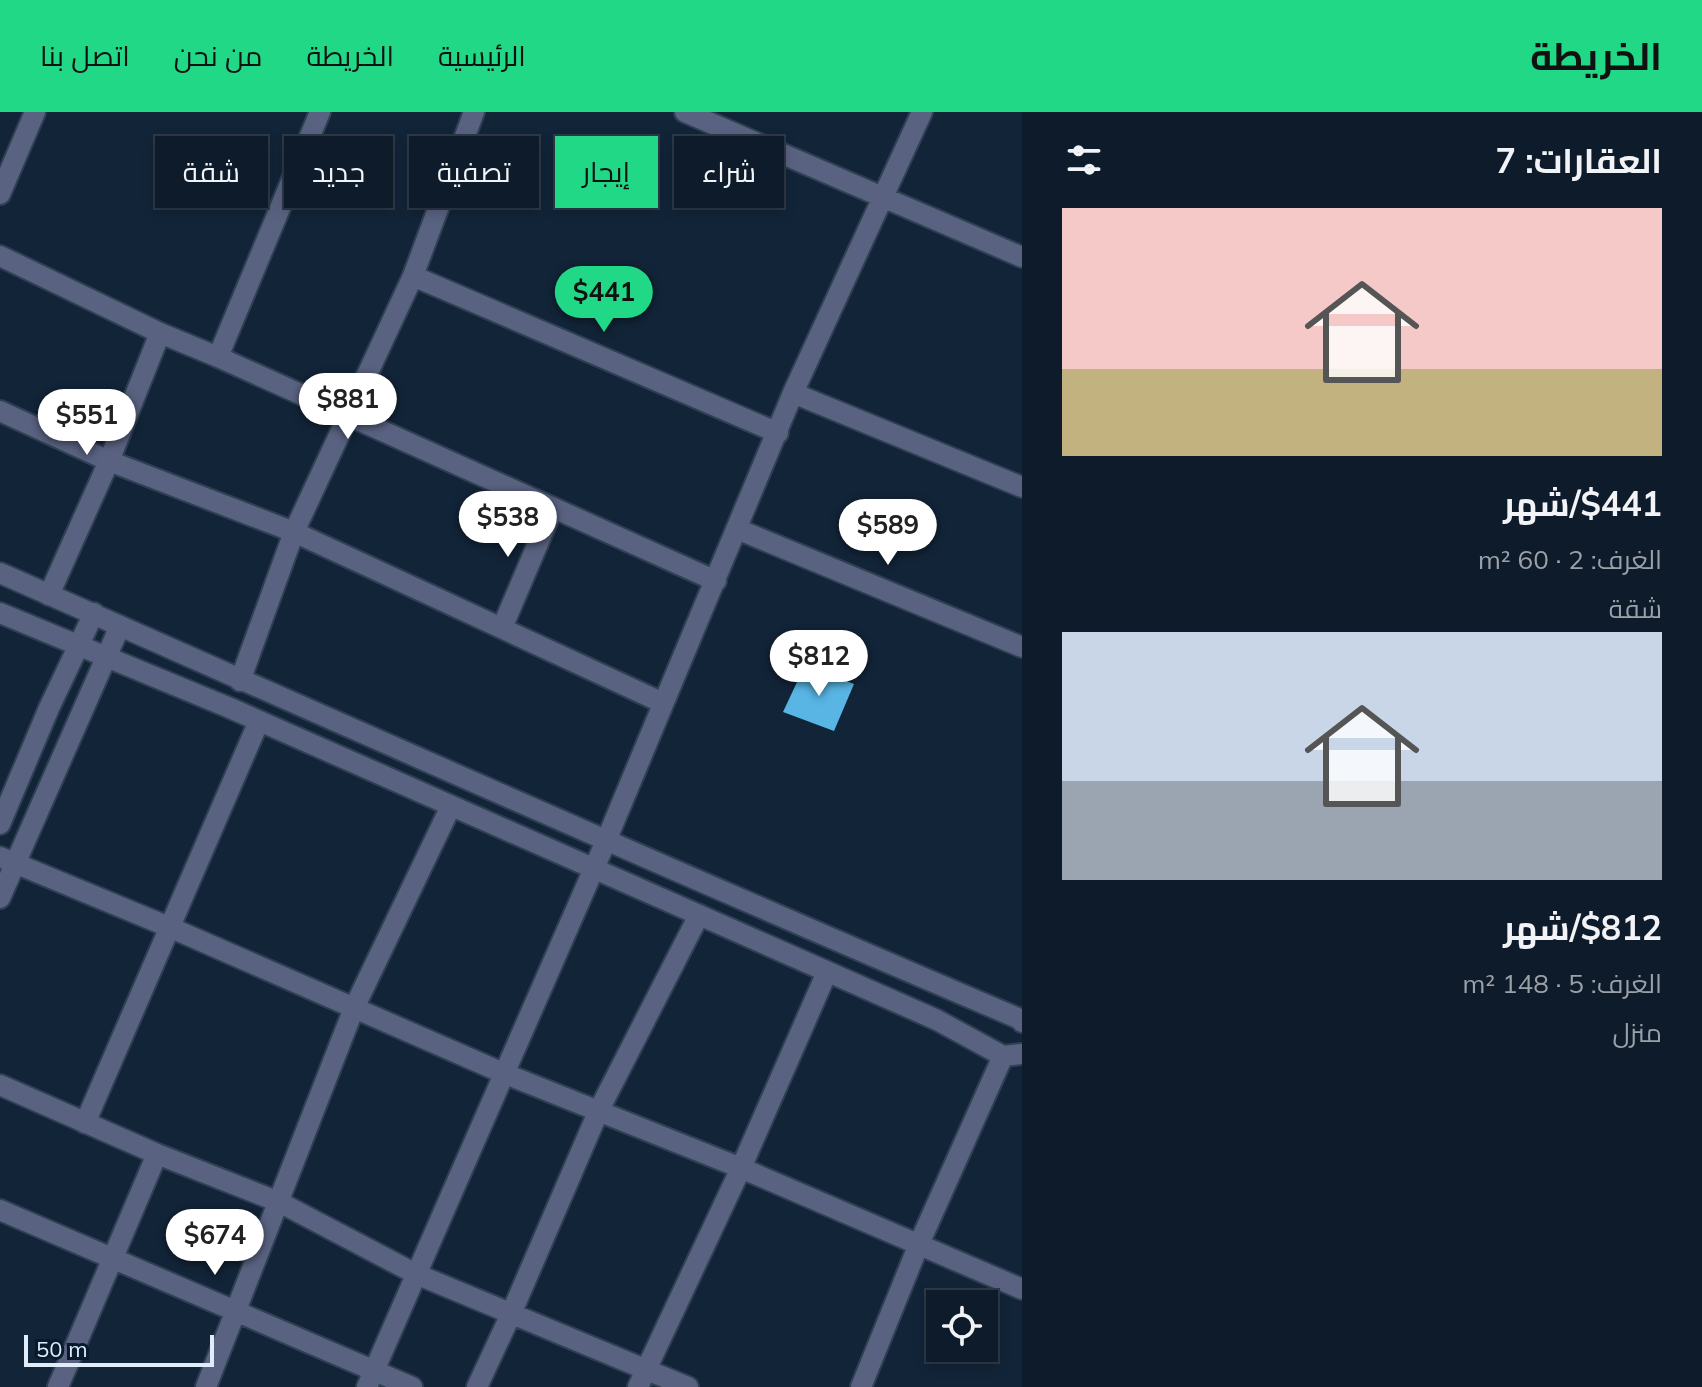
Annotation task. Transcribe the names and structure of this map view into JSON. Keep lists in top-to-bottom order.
{
  "scale_bar": "50 m",
  "page": {
    "header": "الخريطة",
    "nav": [
      "الرئيسية",
      "الخريطة",
      "من نحن",
      "اتصل بنا"
    ],
    "heading": "العقارات: 7",
    "chip": [
      "شراء",
      "إيجار",
      "تصفية",
      "جديد",
      "شقة"
    ],
    "list": [
      {
        "name": "$441/شهر",
        "note": "الغرف: 2 · 60 m² · شقة"
      },
      {
        "name": "$812/شهر",
        "note": "الغرف: 5 · 148 m² · منزل"
      }
    ],
    "price": [
      "$441",
      "$881",
      "$551",
      "$538",
      "$589",
      "$812",
      "$674"
    ],
    "scale": "50 m"
  }
}
